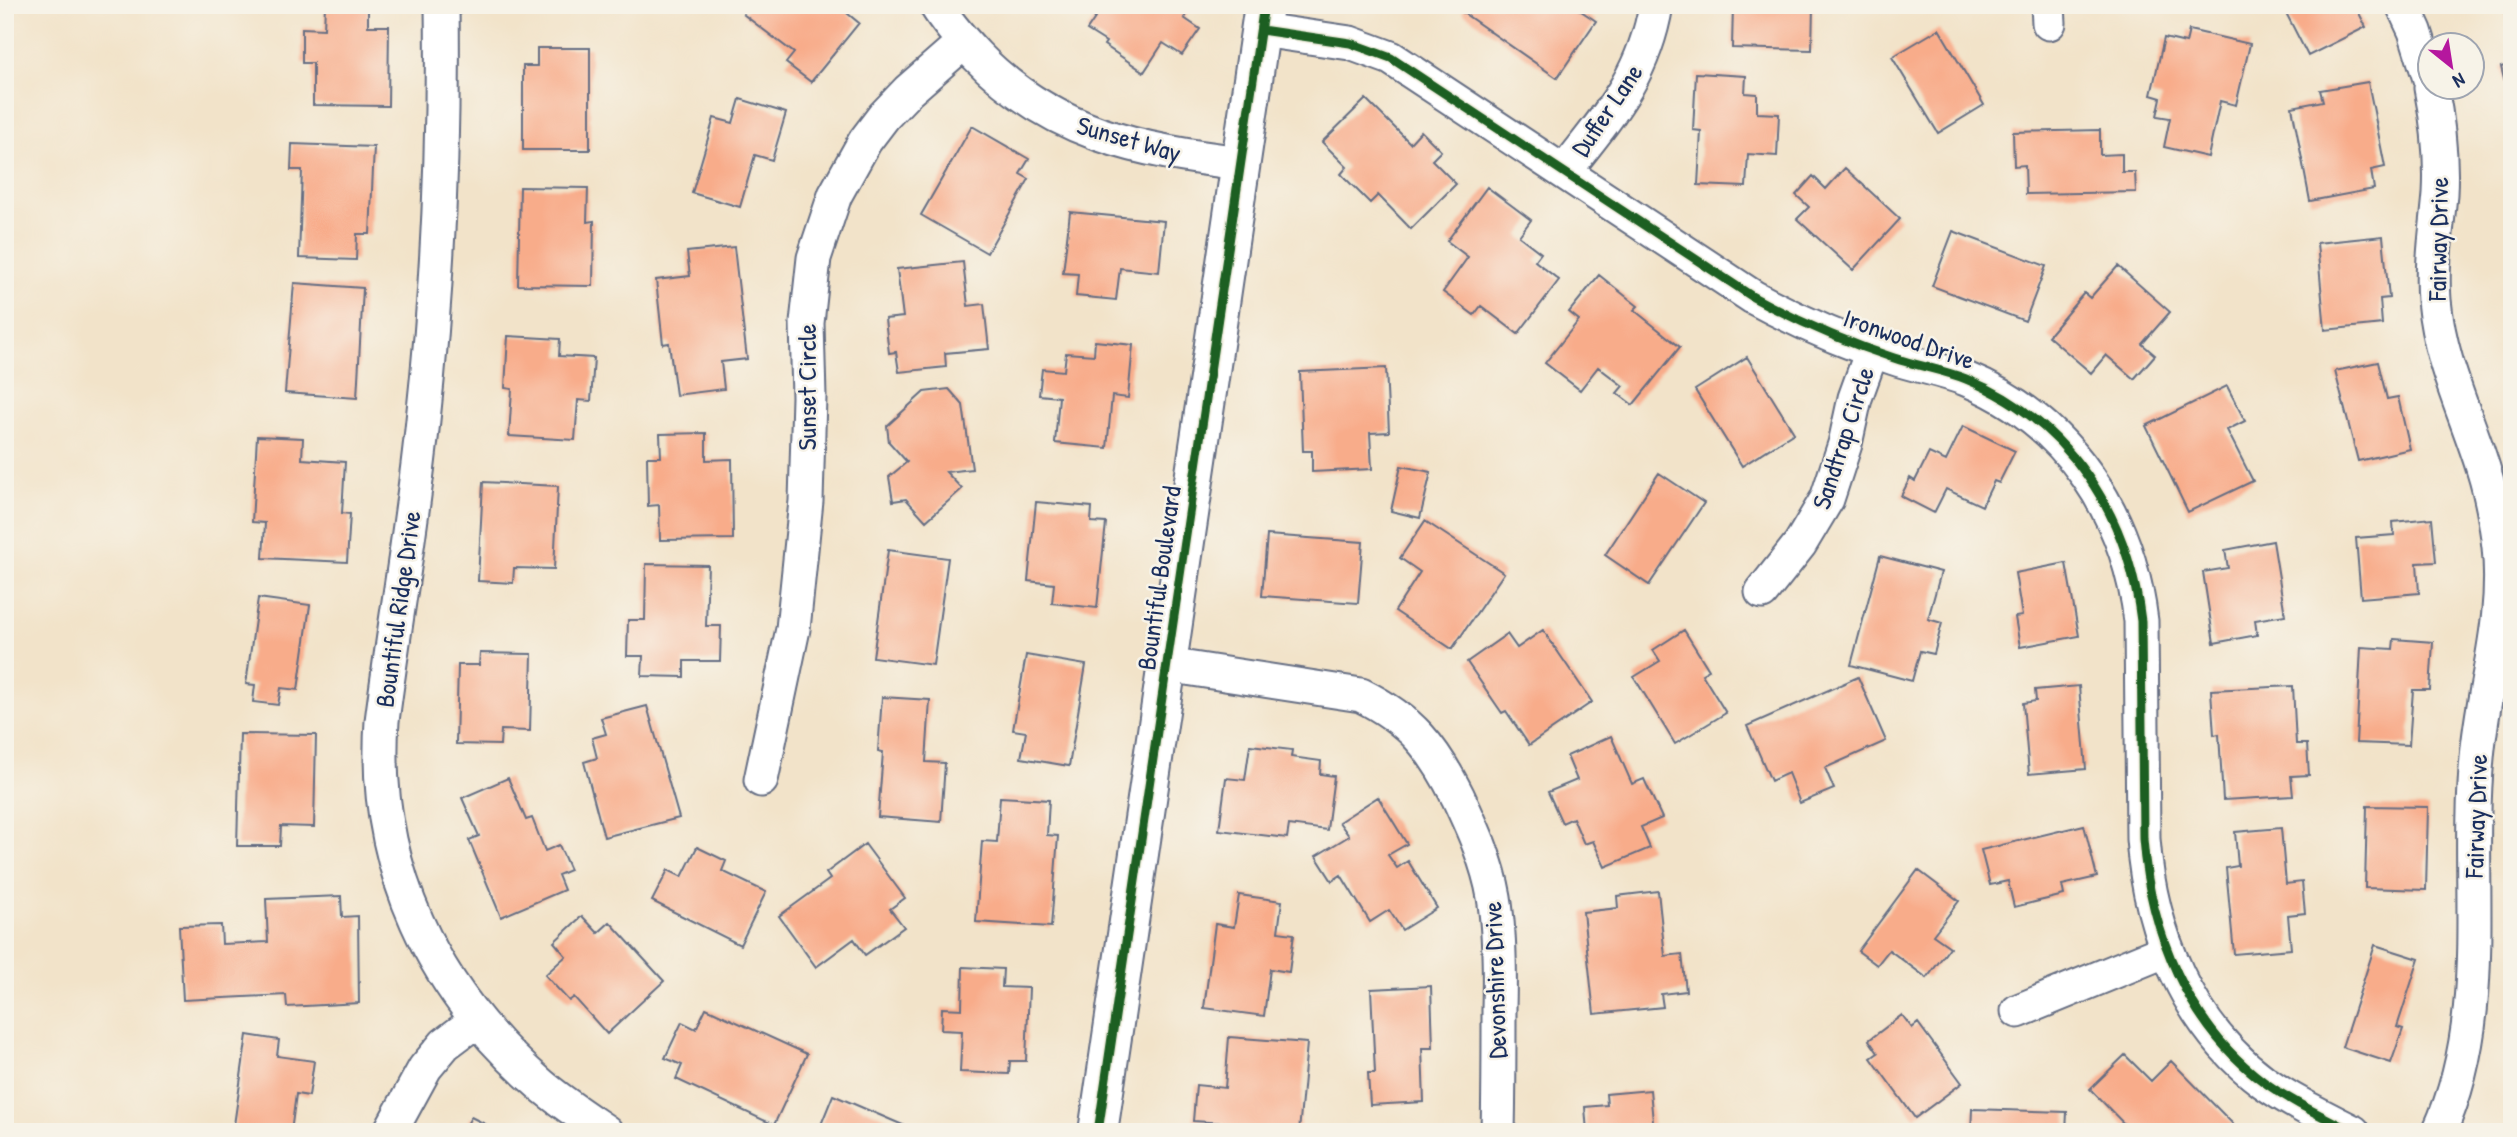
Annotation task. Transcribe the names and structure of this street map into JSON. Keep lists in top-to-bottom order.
{
  "streets": {
    "main road": ["Bountiful Boulevard"],
    "street": [
      "Duffer Lane",
      "Sunset Way",
      "Fairway Drive",
      "Ironwood Drive",
      "Sunset Circle",
      "Sandtrap Circle",
      "Bountiful Ridge Drive",
      "Devonshire Drive"
    ]
  },
  "crossings": [
    ["Duffer Lane", "Ironwood Drive"],
    ["Sunset Way", "Sunset Circle"],
    ["Sunset Way", "Bountiful Boulevard"],
    ["Ironwood Drive", "Sandtrap Circle"],
    ["Ironwood Drive", "Bountiful Boulevard"],
    ["Bountiful Boulevard", "Devonshire Drive"]
  ],
  "north": "bottom right"
}
